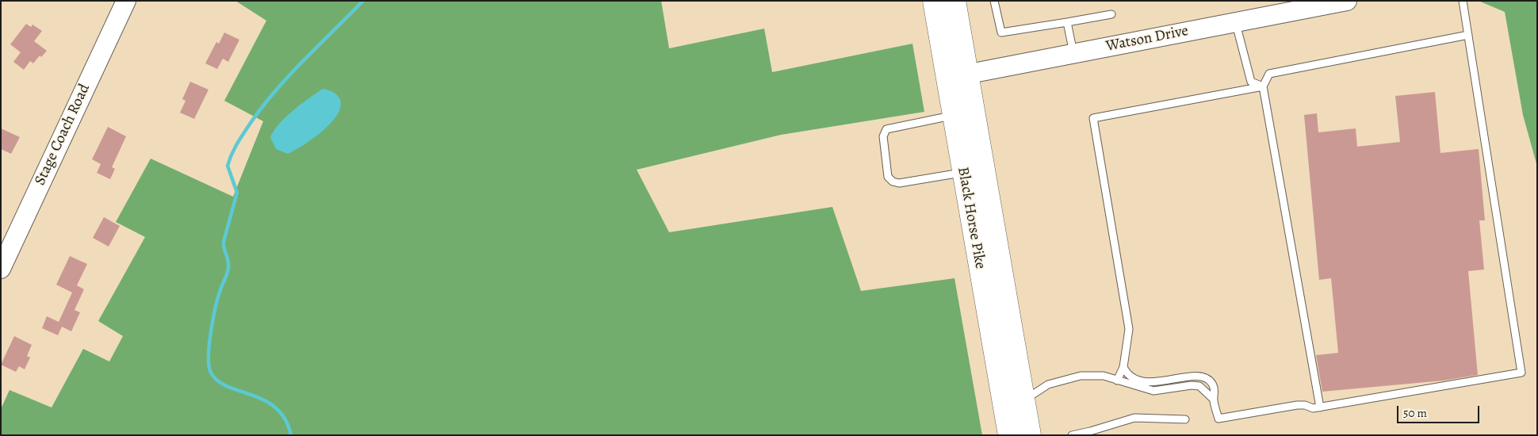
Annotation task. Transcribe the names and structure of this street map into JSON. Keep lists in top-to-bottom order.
{
  "streets": {
    "highway": ["Black Horse Pike"],
    "street": ["Watson Drive", "Stage Coach Road"]
  },
  "crossings": [
    ["Watson Drive", "Black Horse Pike"]
  ],
  "scale_bar": "50 m"
}
